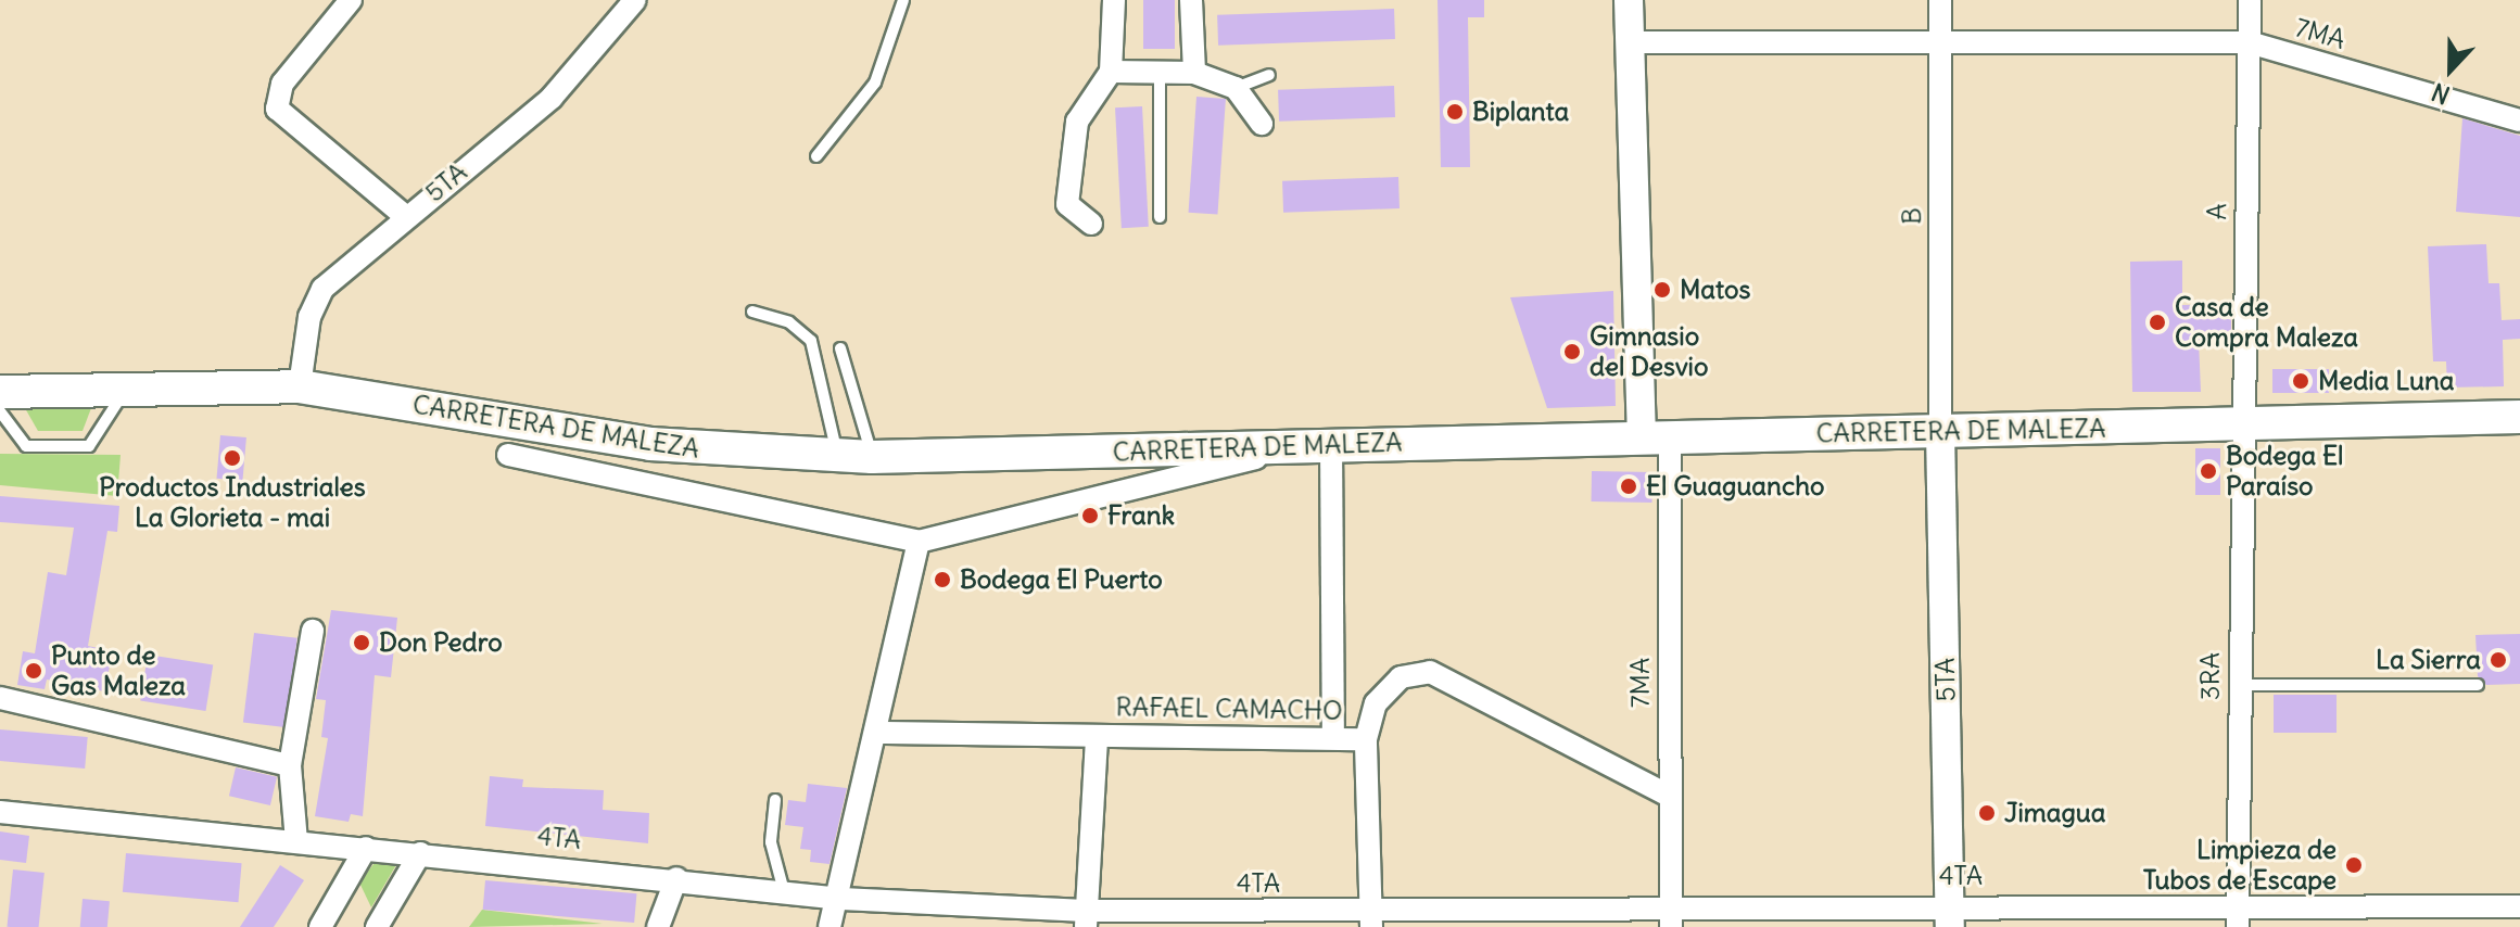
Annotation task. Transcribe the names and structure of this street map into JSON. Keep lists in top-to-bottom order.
{
  "streets": {
    "main road": ["CARRETERA DE MALEZA"],
    "street": [
      "7MA",
      "5TA",
      "A",
      "B",
      "3RA",
      "RAFAEL CAMACHO",
      "4TA"
    ]
  },
  "crossings": [
    ["7MA", "A"],
    ["7MA", "B"],
    ["7MA", "CARRETERA DE MALEZA"],
    ["7MA", "RAFAEL CAMACHO"],
    ["7MA", "4TA"],
    ["5TA", "B"],
    ["5TA", "CARRETERA DE MALEZA"],
    ["5TA", "4TA"],
    ["A", "CARRETERA DE MALEZA"],
    ["A", "3RA"],
    ["B", "CARRETERA DE MALEZA"],
    ["CARRETERA DE MALEZA", "3RA"],
    ["3RA", "4TA"]
  ],
  "places": [
    "Biplanta",
    "Matos",
    "Casa de Compra Maleza",
    "Gimnasio del Desvio",
    "Media Luna",
    "Productos Industriales La Glorieta - mai",
    "Bodega El Paraíso",
    "El Guaguancho",
    "Frank",
    "Bodega El Puerto",
    "Don Pedro",
    "La Sierra",
    "Punto de Gas Maleza",
    "Jimagua",
    "Limpieza de Tubos de Escape"
  ],
  "north": "bottom"
}
